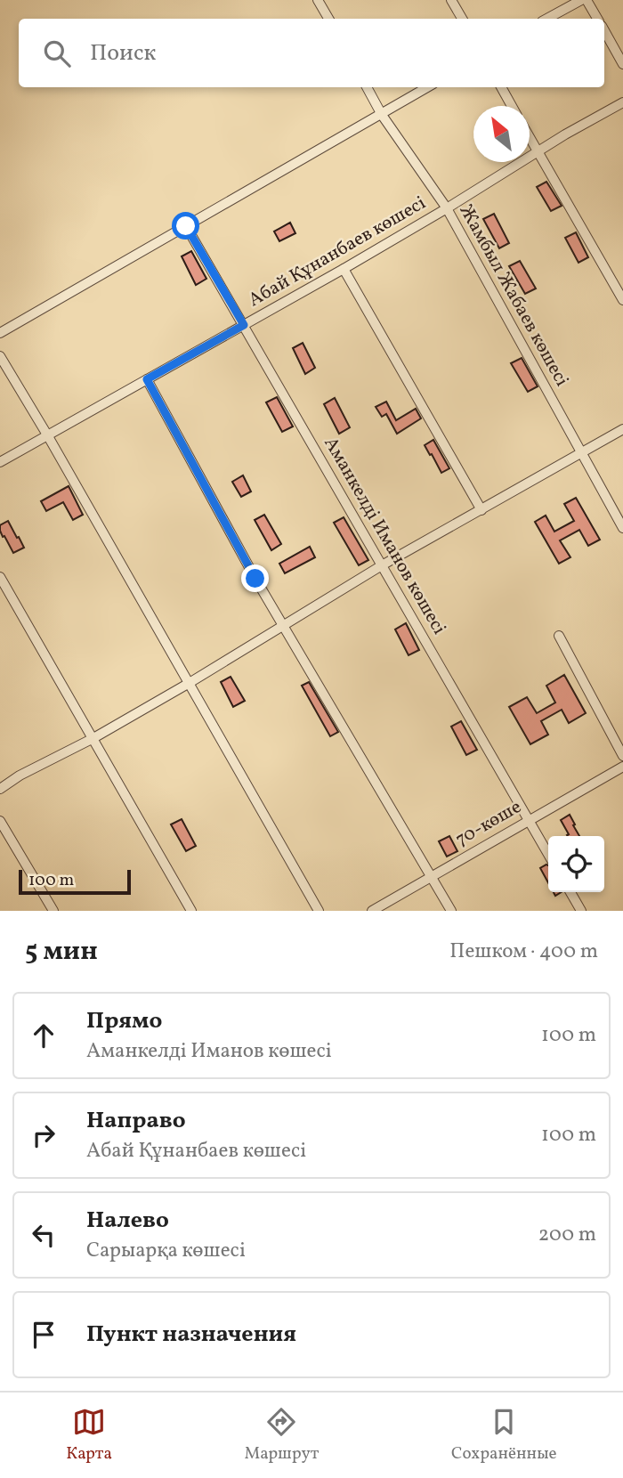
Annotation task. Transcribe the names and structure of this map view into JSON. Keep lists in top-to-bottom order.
{
  "streets": {
    "street": [
      "Абай Құнанбаев көшесі",
      "Жамбыл Жабаев көшесі",
      "Аманкелді Иманов көшесі",
      "70-көше"
    ]
  },
  "crossings": [
    ["Абай Құнанбаев көшесі", "Жамбыл Жабаев көшесі"],
    ["Абай Құнанбаев көшесі", "Аманкелді Иманов көшесі"],
    ["Аманкелді Иманов көшесі", "70-көше"]
  ],
  "scale_bar": "100 m",
  "north": "top left",
  "page": {
    "search": "Поиск",
    "scale": "100 m",
    "heading": ["5 мин", "Пешком · 400 m"],
    "list": [
      ["Прямо", "Аманкелді Иманов көшесі", "100 m"],
      ["Направо", "Абай Құнанбаев көшесі", "100 m"],
      ["Налево", "Сарыарқа көшесі", "200 m"],
      "Пункт назначения"
    ],
    "nav": ["Карта", "Маршрут", "Сохранённые"]
  }
}
